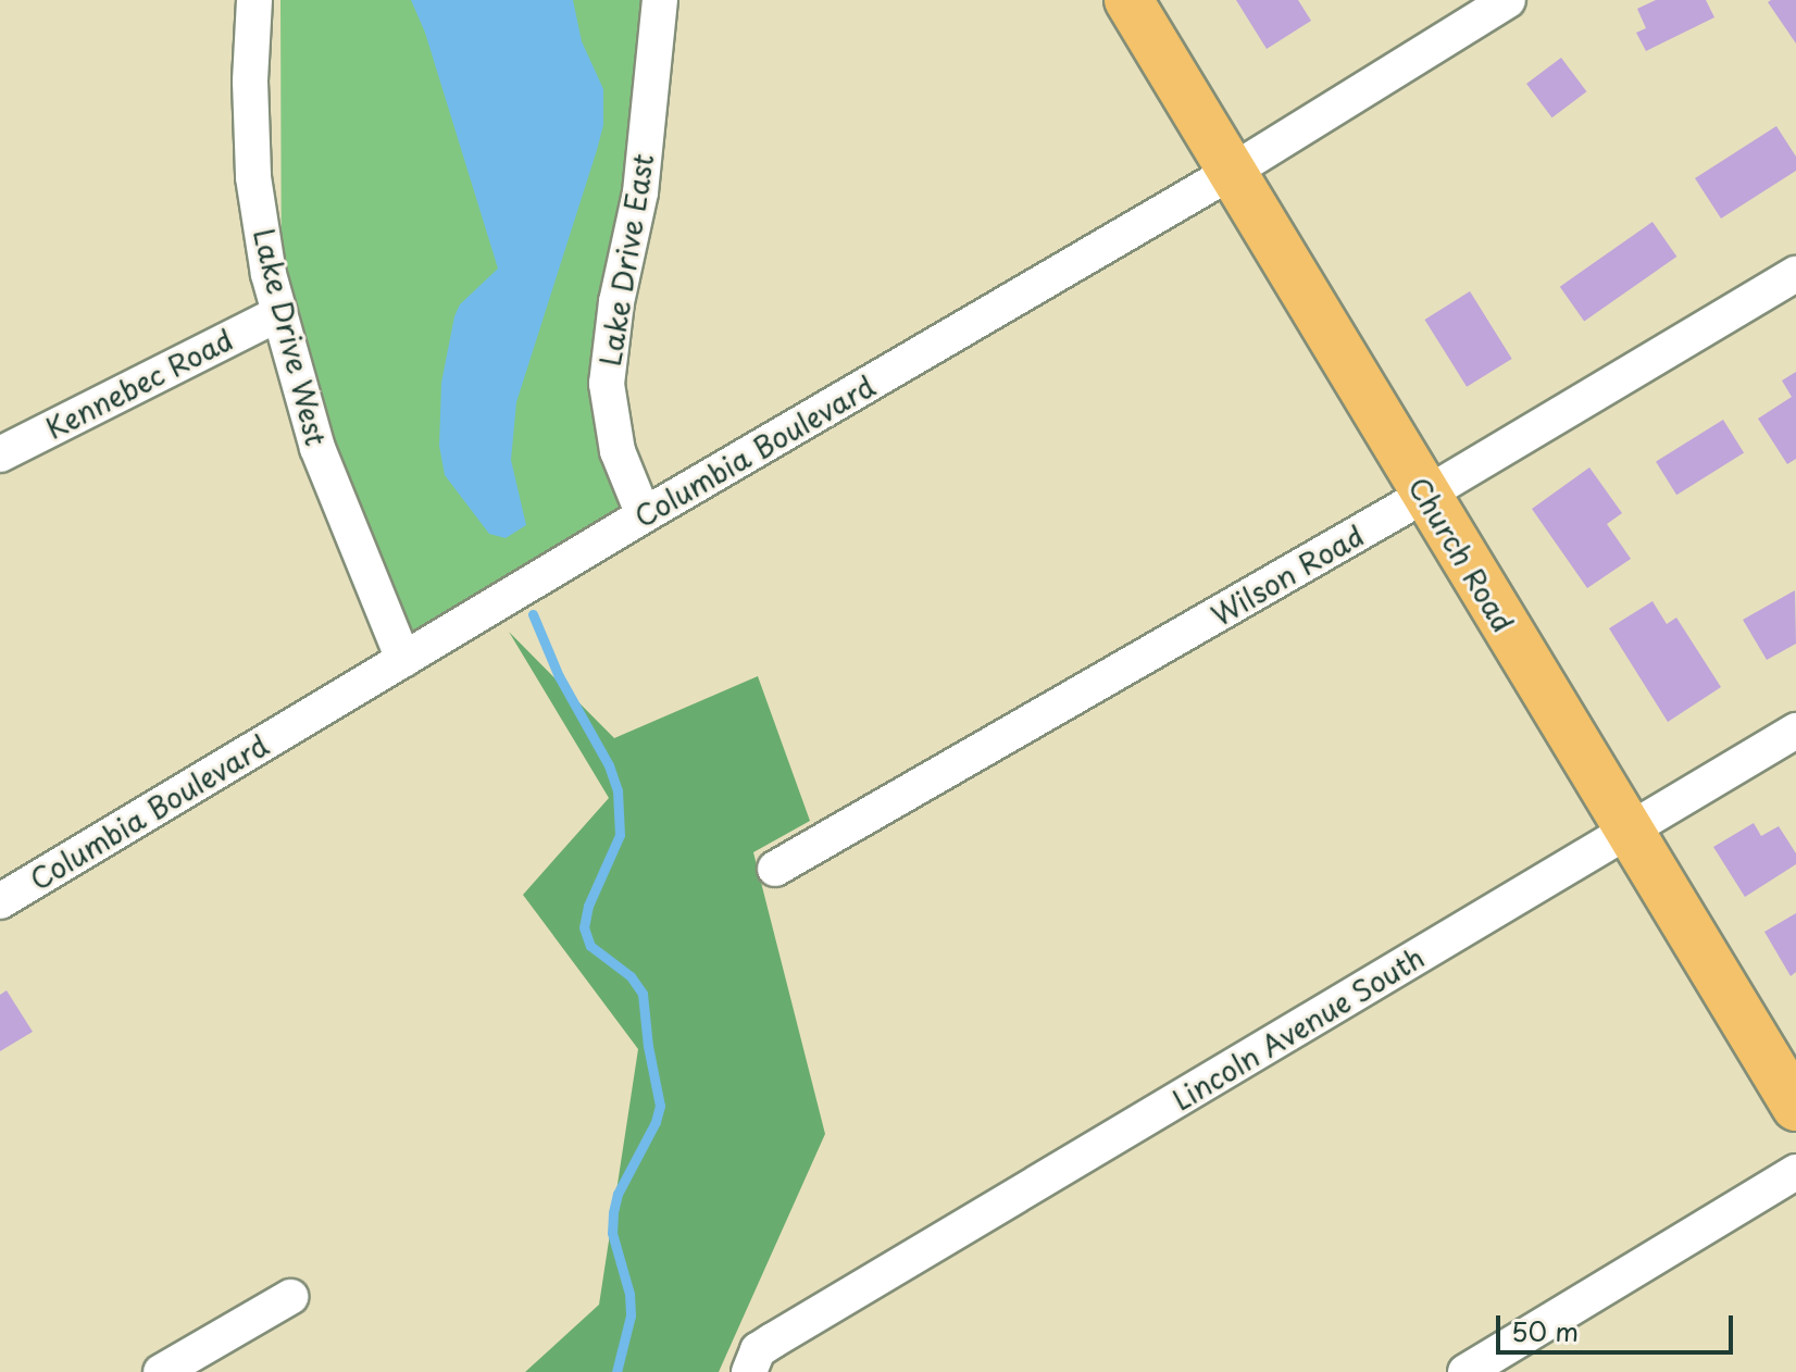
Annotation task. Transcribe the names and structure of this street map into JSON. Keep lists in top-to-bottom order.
{
  "streets": {
    "main road": ["Church Road"],
    "street": [
      "Lake Drive East",
      "Lake Drive West",
      "Kennebec Road",
      "Columbia Boulevard",
      "Wilson Road",
      "Lincoln Avenue South"
    ]
  },
  "crossings": [
    ["Lake Drive East", "Columbia Boulevard"],
    ["Lake Drive West", "Kennebec Road"],
    ["Lake Drive West", "Columbia Boulevard"],
    ["Columbia Boulevard", "Church Road"],
    ["Church Road", "Wilson Road"],
    ["Church Road", "Lincoln Avenue South"]
  ],
  "scale_bar": "50 m"
}
